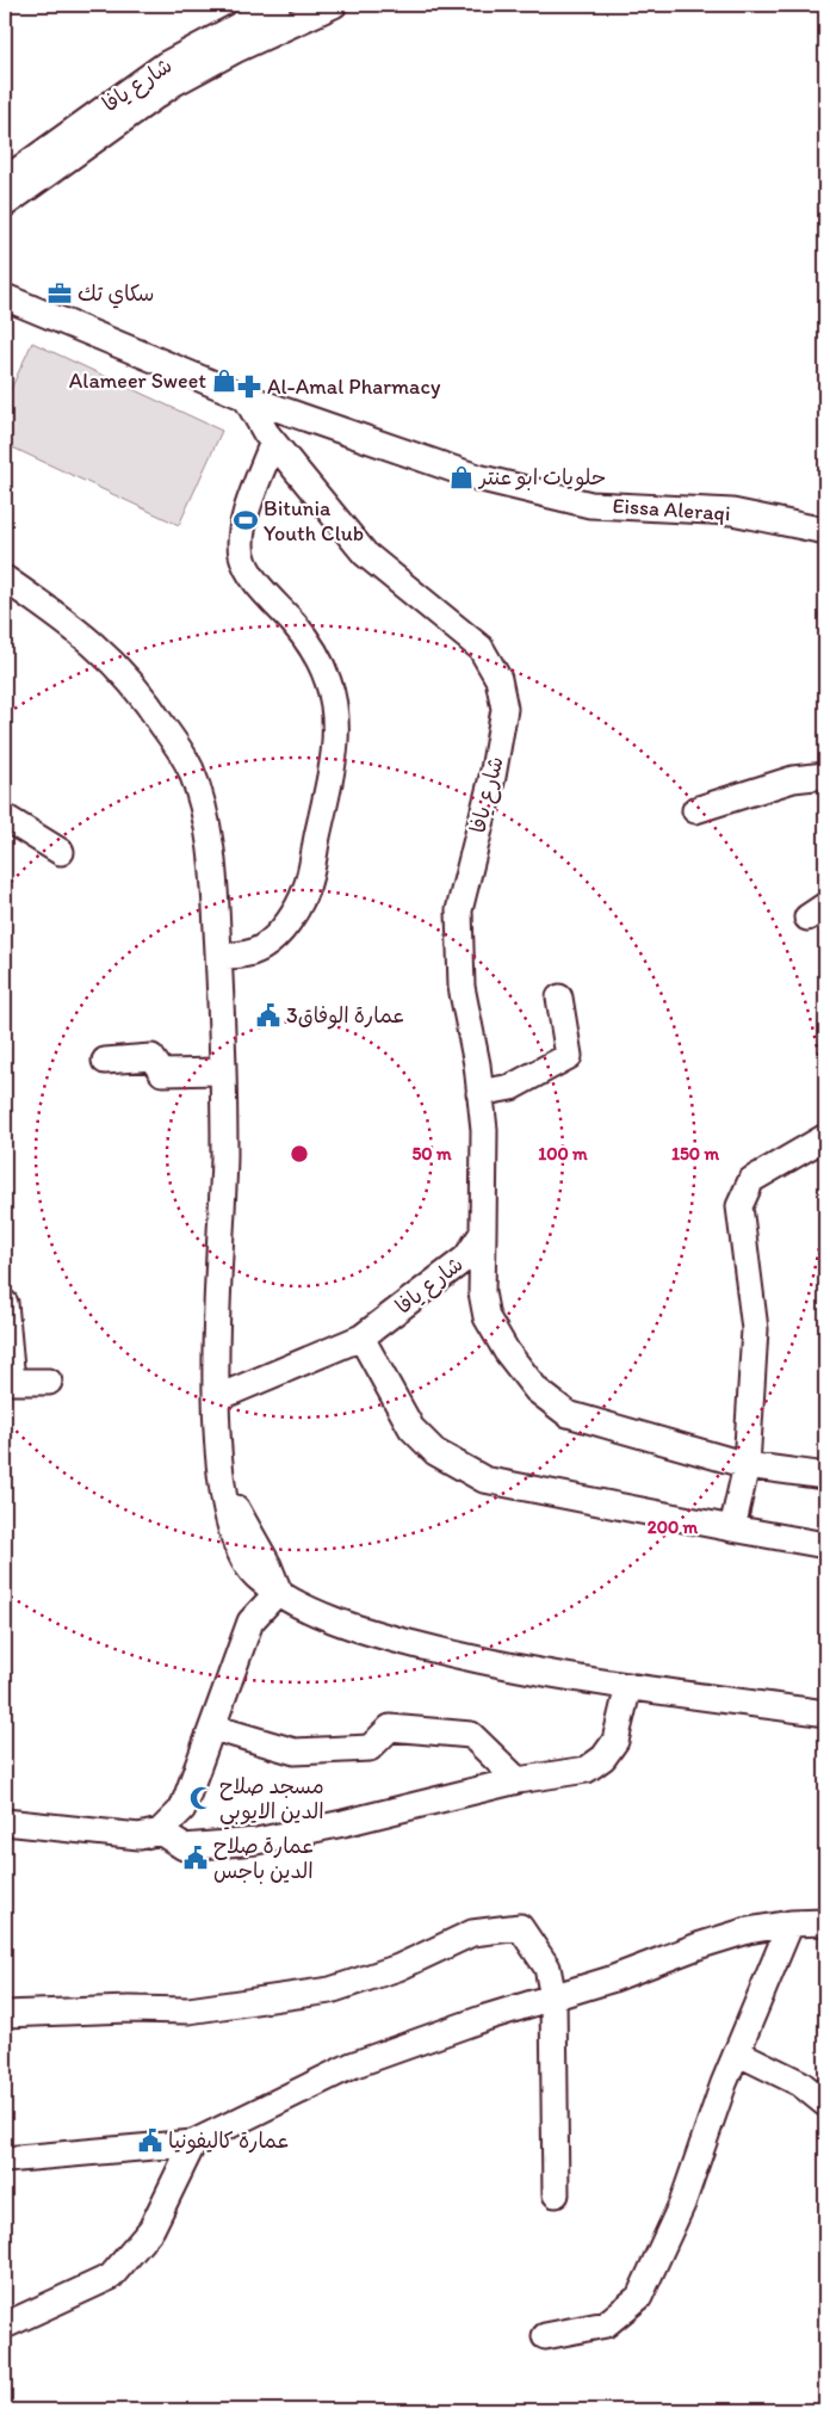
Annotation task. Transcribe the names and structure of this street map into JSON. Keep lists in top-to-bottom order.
{
  "streets": {
    "street": ["شارع يافا", "Eissa Aleraqi"]
  },
  "crossings": [
    ["شارع يافا", "Eissa Aleraqi"]
  ],
  "places": {
    "office": ["سكاي تك"],
    "shop": ["Alameer Sweet", "حلويات ابو عنتر"],
    "pharmacy": ["Al-Amal Pharmacy"],
    "sports": ["Bitunia Youth Club"],
    "public building": ["عمارة الوفاق3", "عمارة صلاح الدين باجس", "عمارة كاليفونيا"],
    "mosque": ["مسجد صلاح الدين الايوبي"]
  },
  "rings": [
    "50 m",
    "100 m",
    "150 m",
    "200 m"
  ]
}
